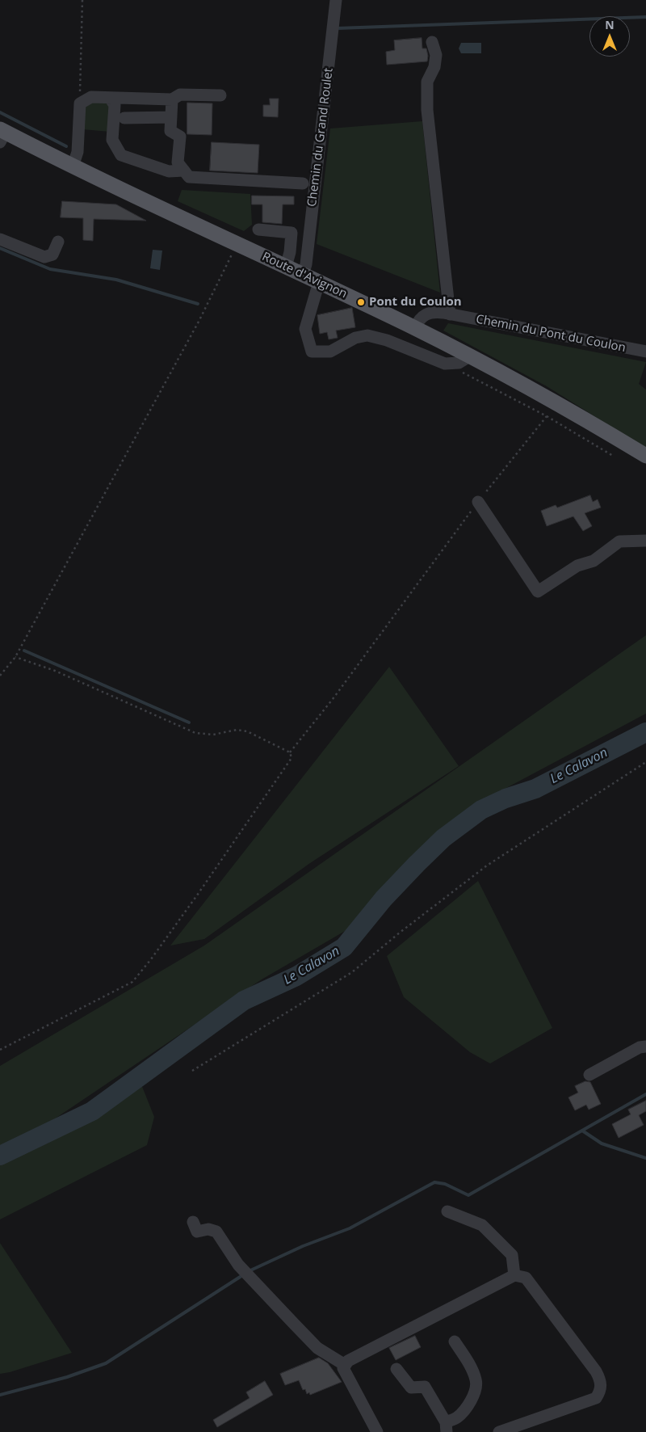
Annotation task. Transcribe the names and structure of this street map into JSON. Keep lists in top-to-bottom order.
{
  "streets": {
    "main road": ["Route d'Avignon"],
    "street": ["Chemin du Grand Roulet", "Chemin du Pont du Coulon"]
  },
  "crossings": [
    ["Chemin du Grand Roulet", "Route d'Avignon"],
    ["Route d'Avignon", "Chemin du Pont du Coulon"]
  ],
  "water": ["Le Calavon"],
  "places": ["Pont du Coulon"],
  "north": "top"
}
